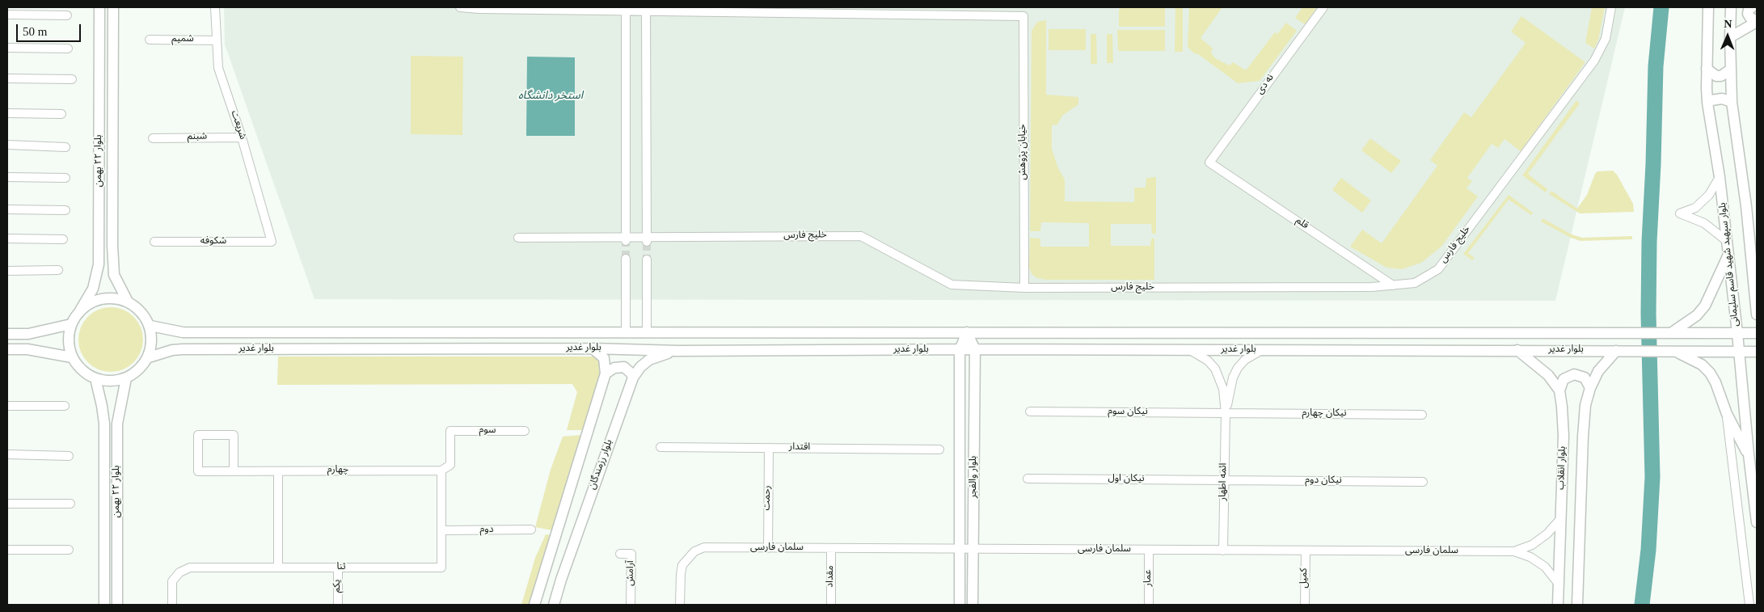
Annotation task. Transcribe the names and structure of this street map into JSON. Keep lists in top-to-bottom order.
{
  "streets": {
    "main road": [
      "بلوار ۲۲ بهمن",
      "بلوار سپهبد شهید قاسم سلیمانی",
      "بلوار غدیر",
      "بلوار رزمندگان",
      "بلوار انقلاب",
      "بلوار والفجر"
    ],
    "street": [
      "شمیم",
      "نه دی",
      "شریعت",
      "شبنم",
      "خیابان پژوهش",
      "قلم",
      "خلیج فارس",
      "شکوفه",
      "نیکان سوم",
      "نیکان چهارم",
      "سوم",
      "اقتدار",
      "چهارم",
      "نیکان اول",
      "نیکان دوم",
      "ائمه اطهار",
      "رحمت",
      "دوم",
      "سلمان فارسی",
      "ثنا",
      "آرامش",
      "مقداد",
      "عمار",
      "کمیل",
      "یکم"
    ]
  },
  "crossings": [
    ["شمیم", "شریعت"],
    ["نه دی", "قلم"],
    ["شریعت", "شبنم"],
    ["شریعت", "شکوفه"],
    ["خیابان پژوهش", "خلیج فارس"],
    ["بلوار ۲۲ بهمن", "بلوار غدیر"],
    ["قلم", "خلیج فارس"],
    ["بلوار سپهبد شهید قاسم سلیمانی", "بلوار غدیر"],
    ["بلوار غدیر", "بلوار رزمندگان"],
    ["بلوار غدیر", "بلوار انقلاب"],
    ["بلوار غدیر", "بلوار والفجر"],
    ["بلوار غدیر", "ائمه اطهار"],
    ["نیکان سوم", "نیکان چهارم"],
    ["نیکان سوم", "ائمه اطهار"],
    ["نیکان چهارم", "ائمه اطهار"],
    ["سوم", "چهارم"],
    ["سوم", "ثنا"],
    ["اقتدار", "رحمت"],
    ["بلوار انقلاب", "سلمان فارسی"],
    ["چهارم", "ثنا"],
    ["بلوار والفجر", "سلمان فارسی"],
    ["نیکان اول", "نیکان دوم"],
    ["نیکان اول", "ائمه اطهار"],
    ["نیکان دوم", "ائمه اطهار"],
    ["ائمه اطهار", "سلمان فارسی"],
    ["رحمت", "سلمان فارسی"],
    ["دوم", "ثنا"],
    ["سلمان فارسی", "مقداد"],
    ["سلمان فارسی", "عمار"],
    ["سلمان فارسی", "کمیل"],
    ["ثنا", "یکم"]
  ],
  "water": ["استخر دانشگاه"],
  "scale_bar": "50 m",
  "north": "top"
}
